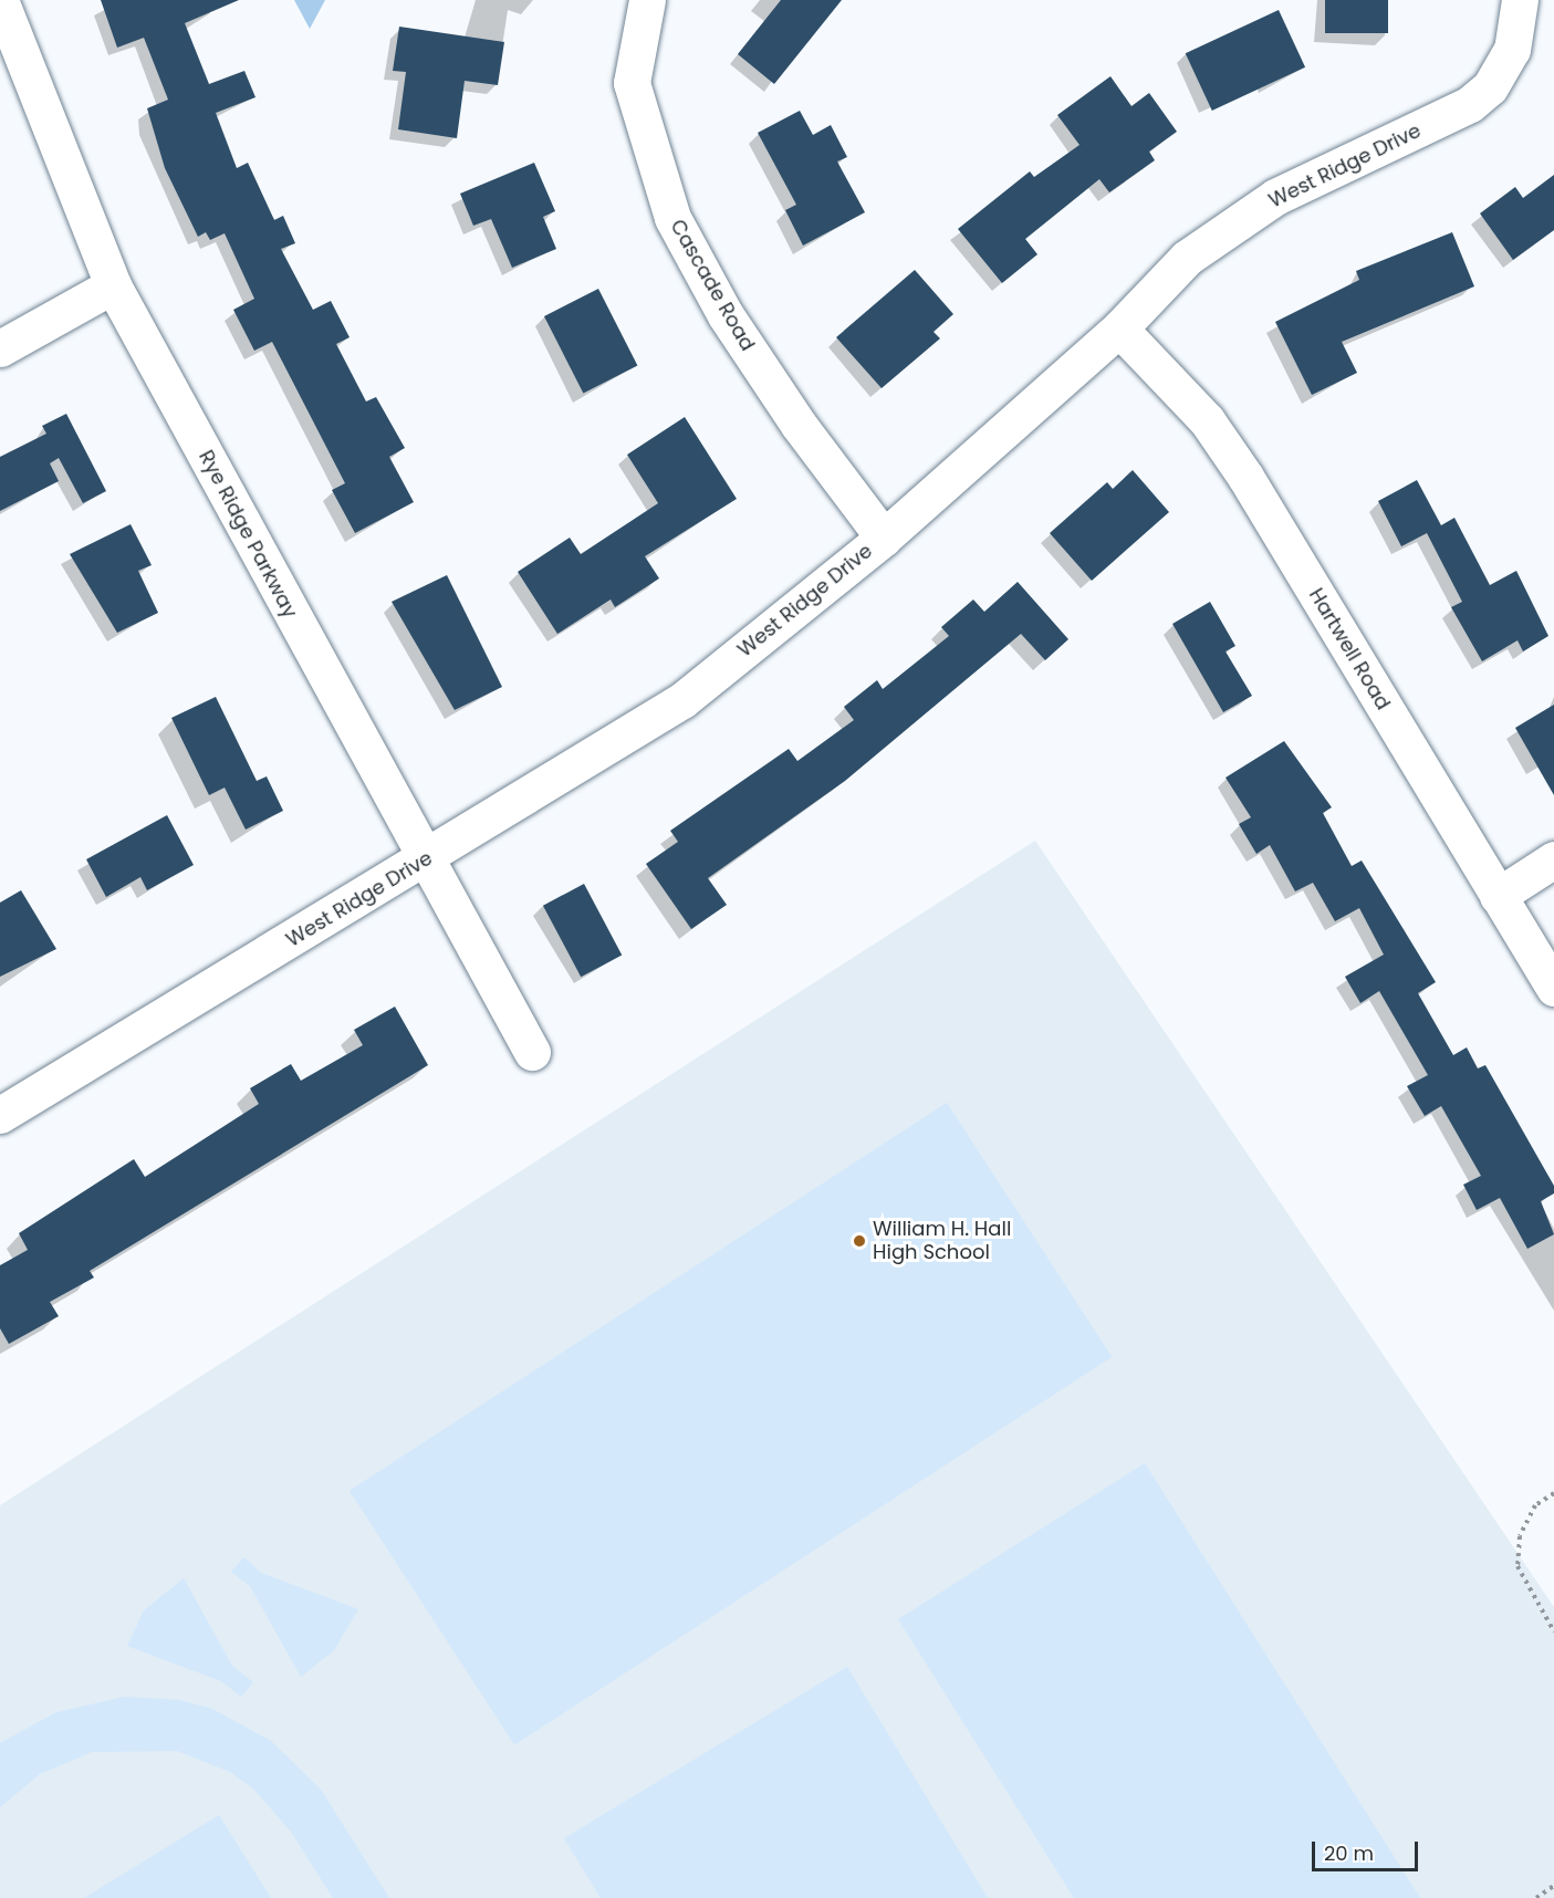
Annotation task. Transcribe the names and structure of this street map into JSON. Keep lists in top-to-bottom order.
{
  "streets": {
    "street": [
      "West Ridge Drive",
      "Cascade Road",
      "Rye Ridge Parkway",
      "Hartwell Road"
    ]
  },
  "crossings": [
    ["West Ridge Drive", "Cascade Road"],
    ["West Ridge Drive", "Rye Ridge Parkway"],
    ["West Ridge Drive", "Hartwell Road"]
  ],
  "places": ["William H. Hall High School"],
  "scale_bar": "20 m"
}
